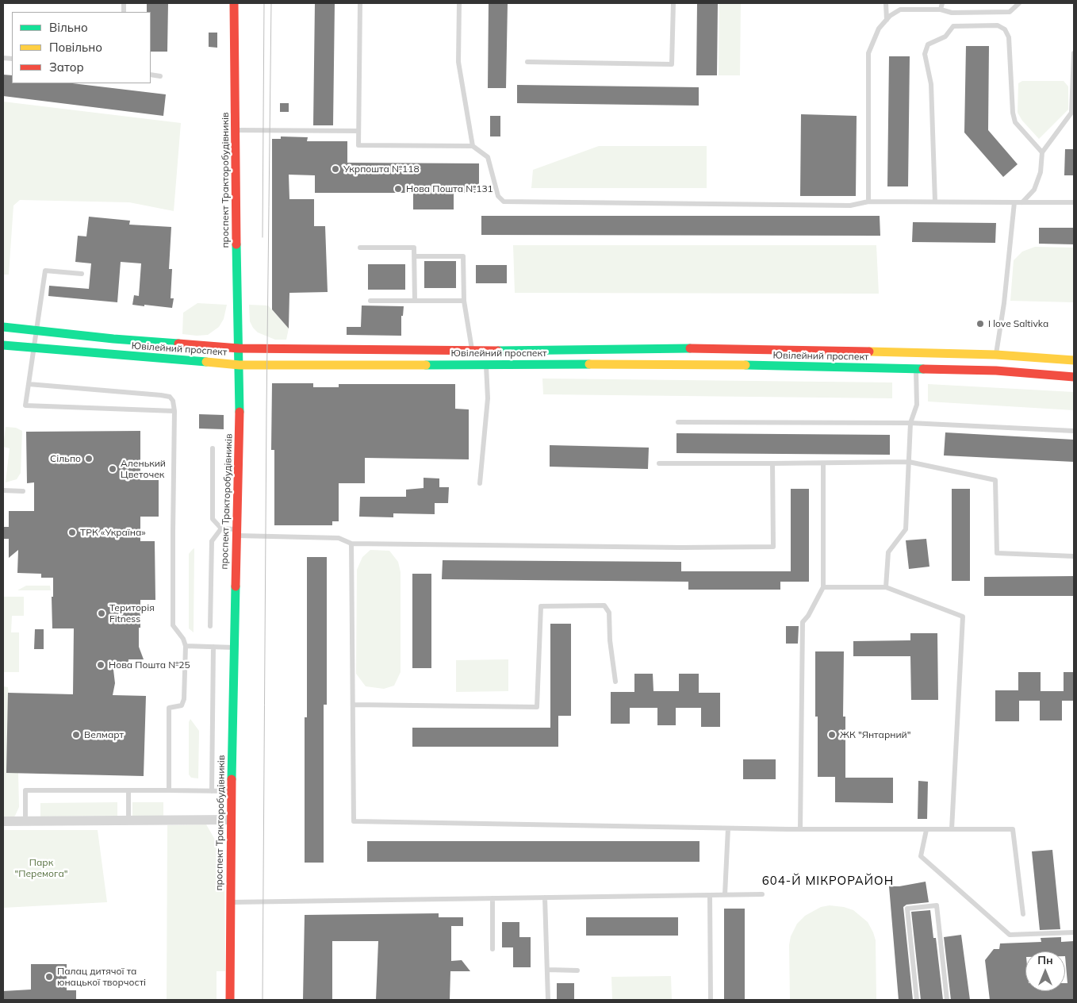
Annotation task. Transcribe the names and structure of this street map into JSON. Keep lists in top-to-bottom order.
{
  "streets": {
    "main road": ["проспект Тракторобудівників", "Ювілейний проспект"]
  },
  "crossings": [
    ["проспект Тракторобудівників", "Ювілейний проспект"]
  ],
  "districts": ["604-Й МІКРОРАЙОН"],
  "parks": ["Парк \"Перемога\""],
  "places": [
    "Укрпошта №118",
    "Нова Пошта №131",
    "I love Saltivka",
    "Сільпо",
    "Аленький Цветочек",
    "ТРК «Україна»",
    "Територія Fitness",
    "Нова Пошта №25",
    "Велмарт",
    "ЖК \"Янтарний\"",
    "Палац дитячої та юнацької творчості"
  ],
  "legend": ["Вільно", "Повільно", "Затор"],
  "north": "top"
}
